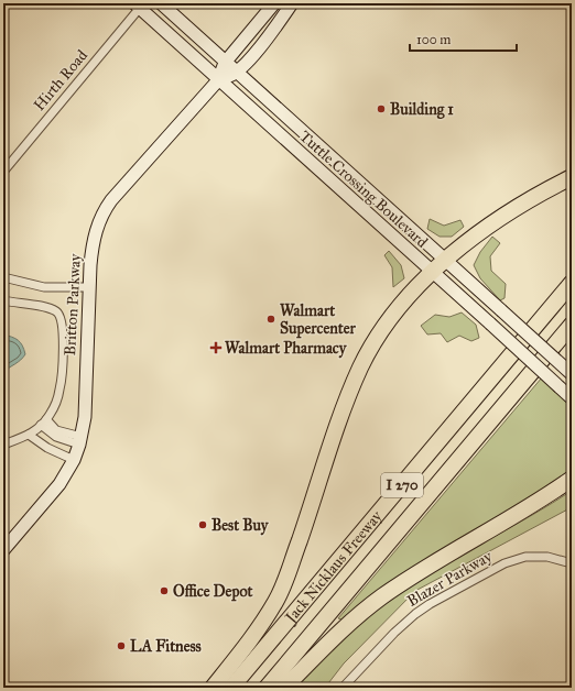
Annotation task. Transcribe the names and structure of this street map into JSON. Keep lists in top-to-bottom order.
{
  "streets": {
    "highway": ["I 270", "Jack Nicklaus Freeway"],
    "main road": ["Tuttle Crossing Boulevard", "Britton Parkway"],
    "street": ["Hirth Road", "Blazer Parkway"]
  },
  "crossings": [
    ["Hirth Road", "Tuttle Crossing Boulevard"],
    ["Tuttle Crossing Boulevard", "Britton Parkway"]
  ],
  "places": {
    "other": [
      "Building 1",
      "Walmart Supercenter",
      "Best Buy",
      "Office Depot",
      "LA Fitness"
    ],
    "health": ["Walmart Pharmacy"]
  },
  "scale_bar": "100 m"
}
